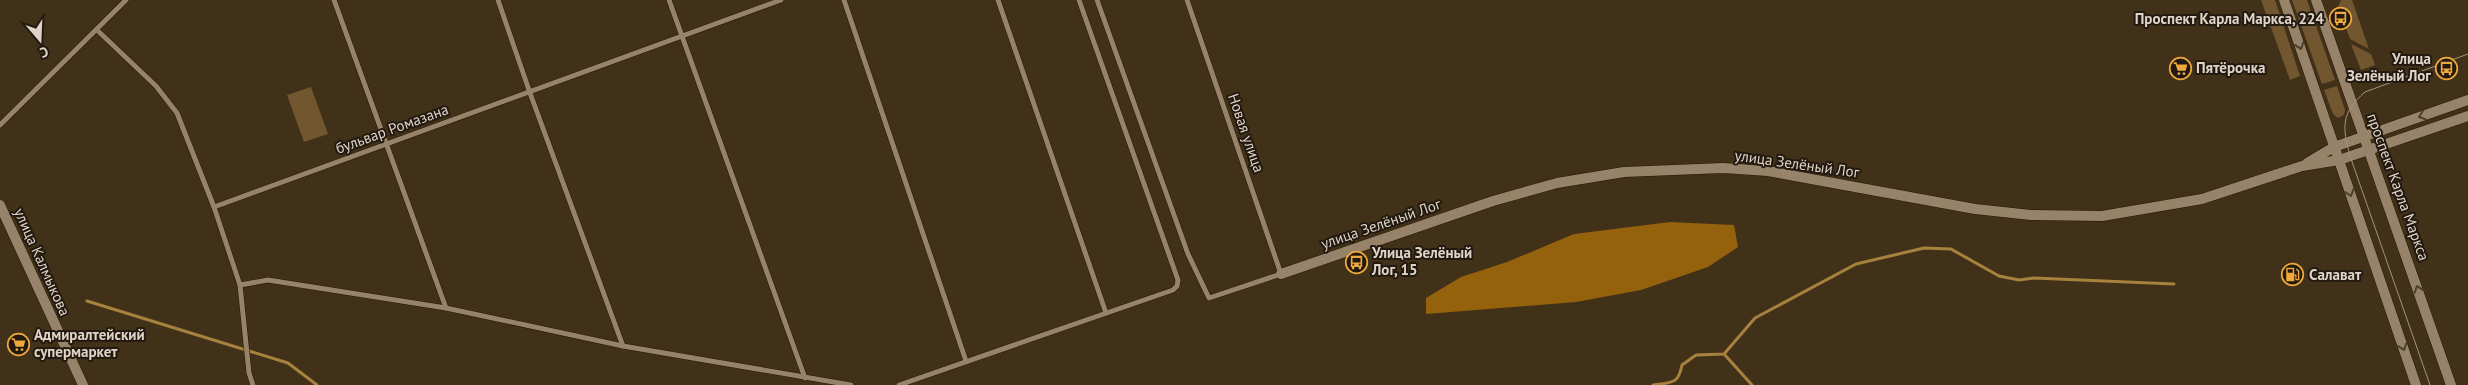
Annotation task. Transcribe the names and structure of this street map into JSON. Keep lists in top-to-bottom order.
{
  "streets": {
    "street": [
      "бульвар Ромазана",
      "Новая улица",
      "улица Зелёный Лог",
      "проспект Карла Маркса",
      "улица Калмыкова"
    ]
  },
  "crossings": [
    ["Новая улица", "улица Зелёный Лог"]
  ],
  "places": {
    "bus stop": ["Проспект Карла Маркса, 224", "Улица Зелёный Лог", "Улица Зелёный Лог, 15"],
    "supermarket": ["Пятёрочка", "Адмиралтейский супермаркет"],
    "fuel station": ["Салават"]
  },
  "north": "bottom"
}
